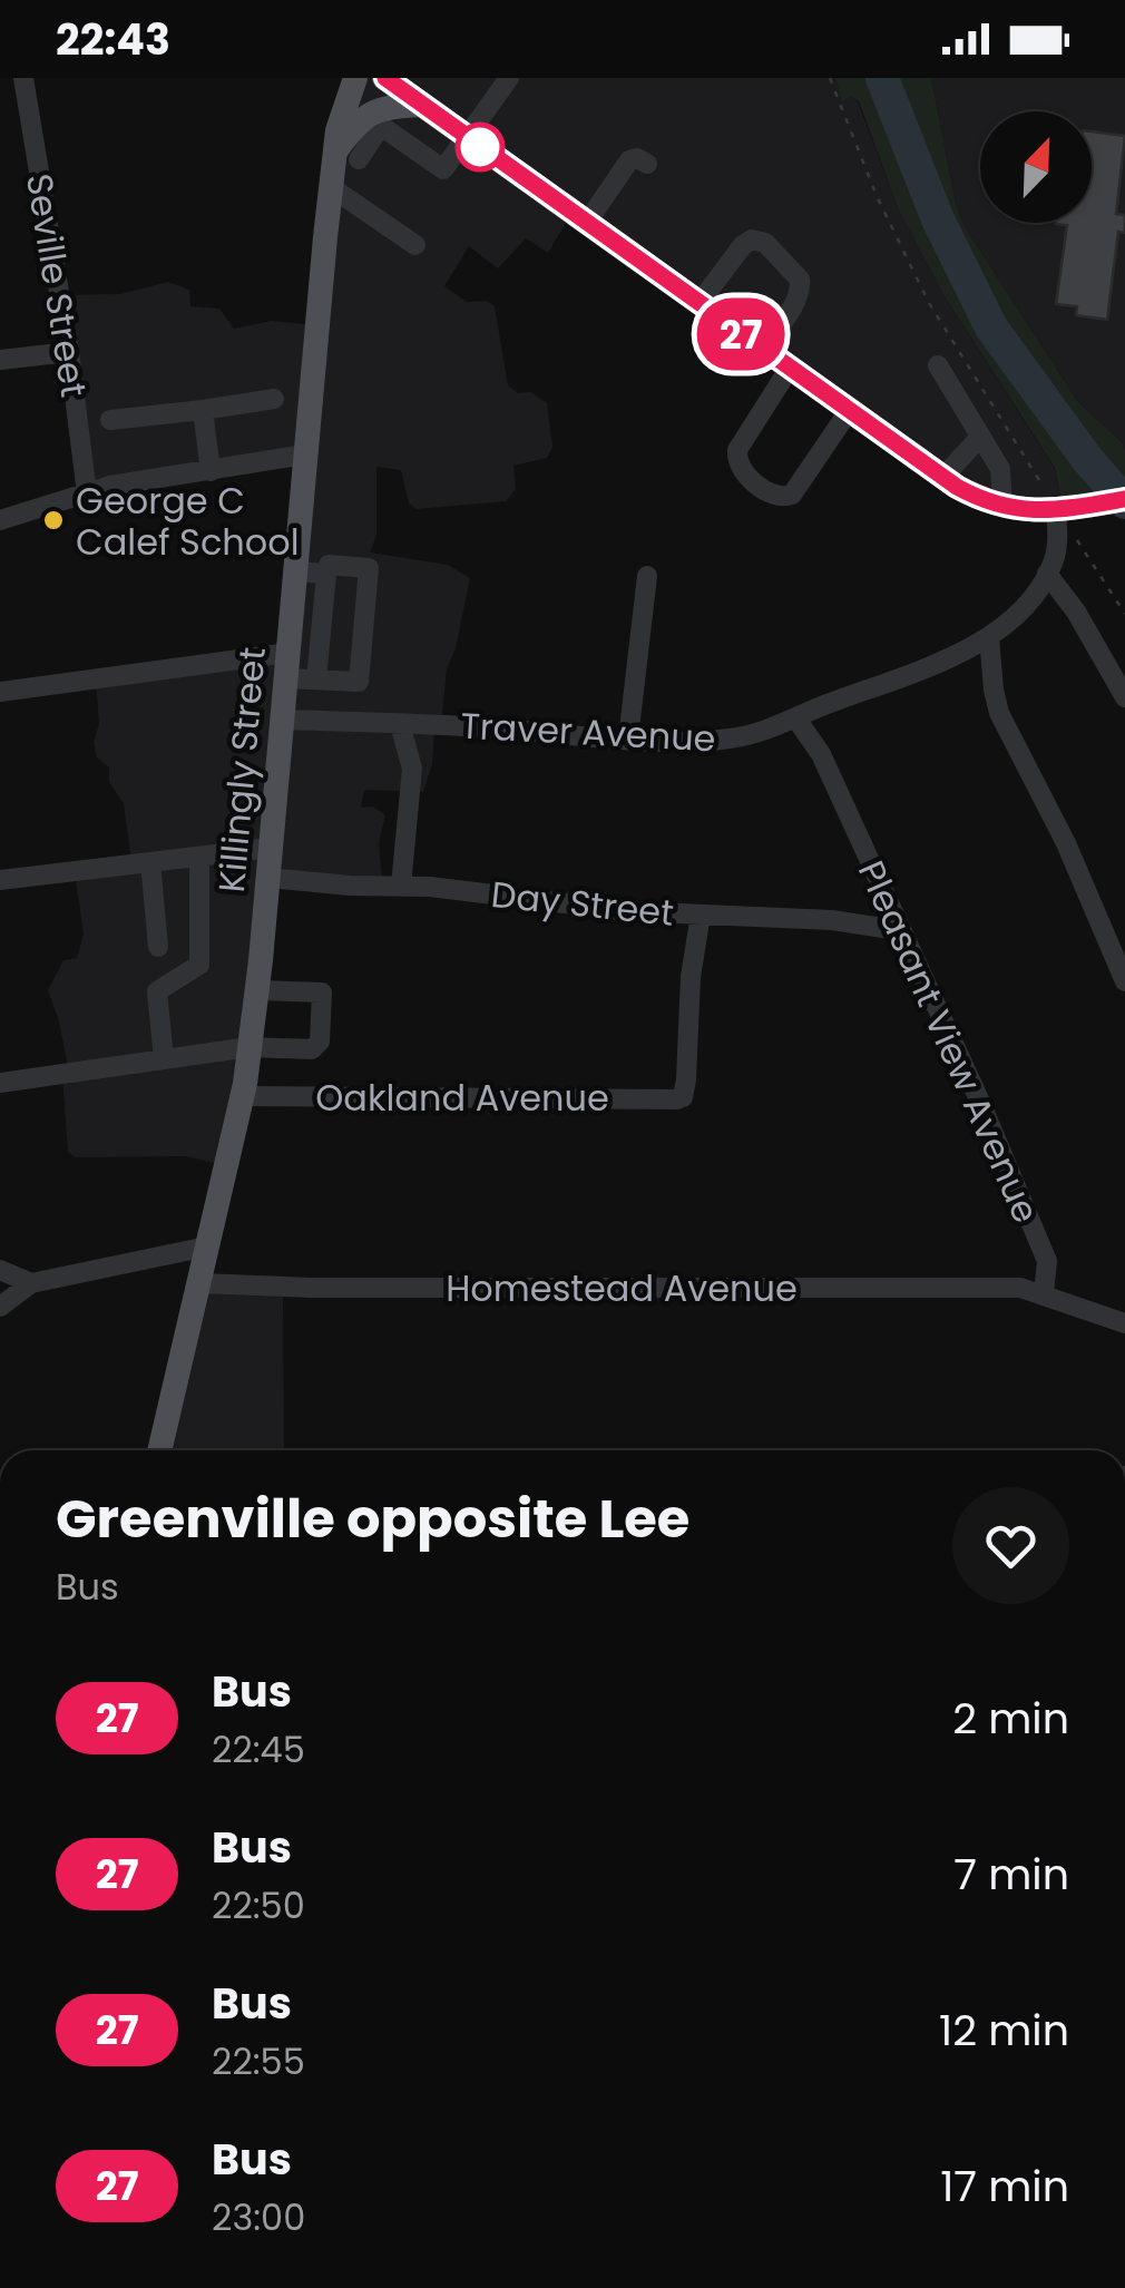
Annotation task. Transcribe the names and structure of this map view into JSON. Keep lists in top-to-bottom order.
{
  "streets": {
    "main road": ["Killingly Street"],
    "street": [
      "Seville Street",
      "Traver Avenue",
      "Day Street",
      "Pleasant View Avenue",
      "Oakland Avenue",
      "Homestead Avenue"
    ]
  },
  "crossings": [
    ["Traver Avenue", "Killingly Street"],
    ["Traver Avenue", "Pleasant View Avenue"],
    ["Killingly Street", "Day Street"],
    ["Killingly Street", "Oakland Avenue"],
    ["Killingly Street", "Homestead Avenue"],
    ["Day Street", "Pleasant View Avenue"],
    ["Day Street", "Oakland Avenue"],
    ["Pleasant View Avenue", "Homestead Avenue"]
  ],
  "places": ["George C Calef School"],
  "lines": ["bus line 27"],
  "north": "top right",
  "page": {
    "status": "22:43",
    "on_map": "27",
    "heading": ["Greenville opposite Lee", "Bus"],
    "list": [
      {
        "mark": "27",
        "name": "Bus",
        "note": "22:45",
        "value": "2 min"
      },
      {
        "mark": "27",
        "name": "Bus",
        "note": "22:50",
        "value": "7 min"
      },
      {
        "mark": "27",
        "name": "Bus",
        "note": "22:55",
        "value": "12 min"
      },
      {
        "mark": "27",
        "name": "Bus",
        "note": "23:00",
        "value": "17 min"
      }
    ]
  }
}
